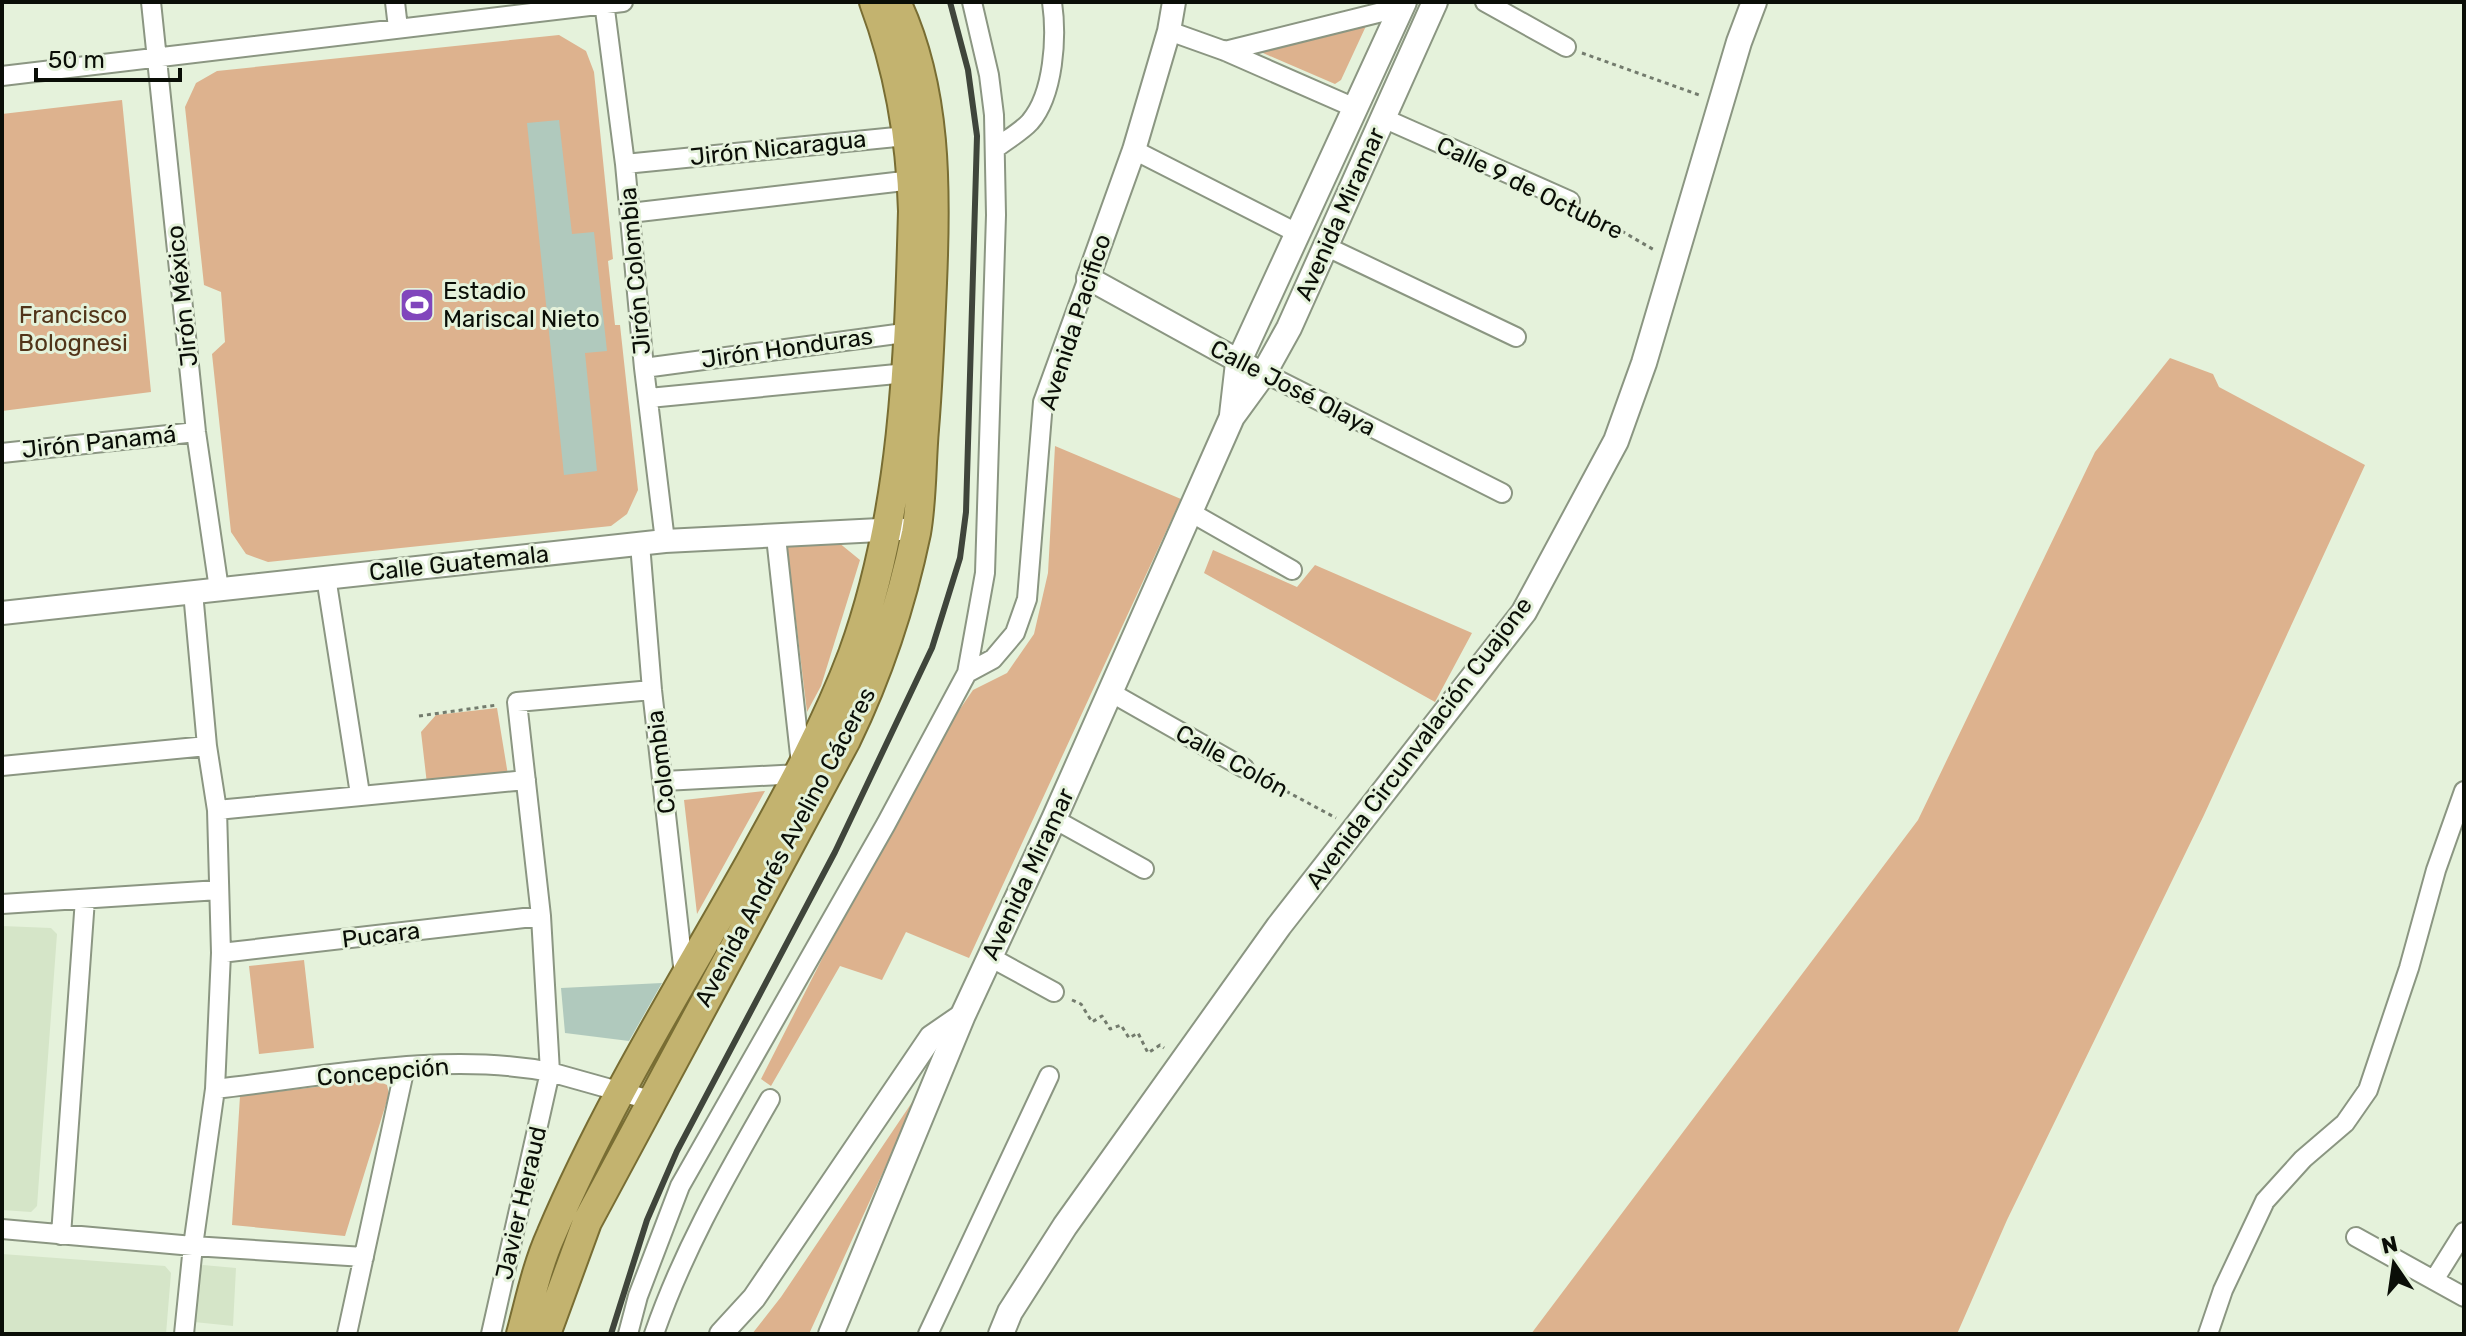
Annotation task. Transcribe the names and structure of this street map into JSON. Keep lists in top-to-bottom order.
{
  "streets": {
    "highway": ["Avenida Andrés Avelino Cáceres"],
    "main road": ["Avenida Miramar", "Avenida Circunvalación Cuajone"],
    "street": [
      "Jirón Nicaragua",
      "Calle 9 de Octubre",
      "Jirón Colombia",
      "Jirón México",
      "Avenida Pacifico",
      "Jirón Honduras",
      "Calle José Olaya",
      "Jirón Panamá",
      "Calle Guatemala",
      "Calle Colón",
      "Colombia",
      "Pucara",
      "Concepción",
      "Javier Heraud"
    ]
  },
  "crossings": [
    ["Jirón Nicaragua", "Jirón Colombia"],
    ["Jirón Nicaragua", "Avenida Andrés Avelino Cáceres"],
    ["Calle 9 de Octubre", "Avenida Miramar"],
    ["Calle 9 de Octubre", "Avenida Circunvalación Cuajone"],
    ["Avenida Miramar", "Calle José Olaya"],
    ["Avenida Miramar", "Calle Colón"],
    ["Jirón Colombia", "Jirón Honduras"],
    ["Jirón Colombia", "Calle Guatemala"],
    ["Jirón México", "Jirón Panamá"],
    ["Jirón México", "Calle Guatemala"],
    ["Avenida Pacifico", "Calle José Olaya"],
    ["Jirón Honduras", "Avenida Andrés Avelino Cáceres"],
    ["Calle Guatemala", "Colombia"],
    ["Calle Guatemala", "Avenida Andrés Avelino Cáceres"],
    ["Avenida Circunvalación Cuajone", "Calle Colón"],
    ["Colombia", "Avenida Andrés Avelino Cáceres"],
    ["Avenida Andrés Avelino Cáceres", "Concepción"],
    ["Pucara", "Javier Heraud"],
    ["Concepción", "Javier Heraud"]
  ],
  "parks": ["Francisco Bolognesi"],
  "places": {
    "sports": ["Estadio Mariscal Nieto"]
  },
  "scale_bar": "50 m",
  "north": "top"
}
